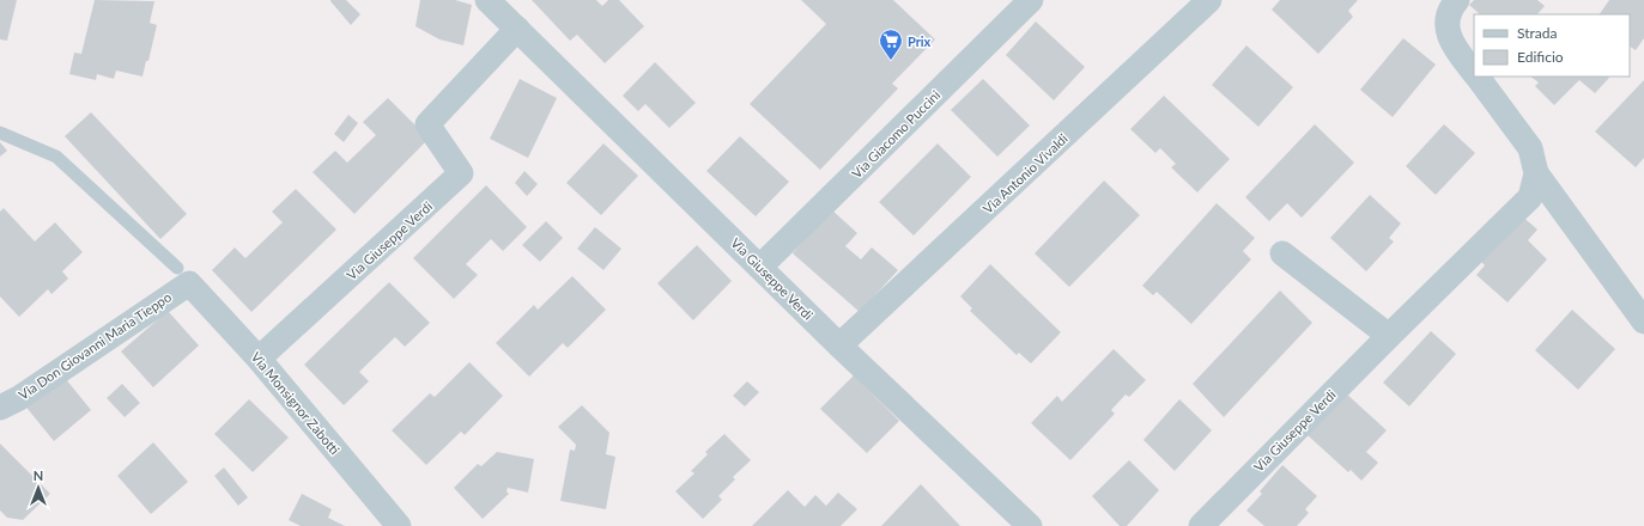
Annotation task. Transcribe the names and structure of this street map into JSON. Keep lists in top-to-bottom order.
{
  "streets": {
    "street": [
      "Via Giacomo Puccini",
      "Via Antonio Vivaldi",
      "Via Giuseppe Verdi",
      "Via Don Giovanni Maria Tieppo",
      "Via Monsignor Zabotti"
    ]
  },
  "crossings": [
    ["Via Giacomo Puccini", "Via Giuseppe Verdi"],
    ["Via Antonio Vivaldi", "Via Giuseppe Verdi"],
    ["Via Giuseppe Verdi", "Via Monsignor Zabotti"],
    ["Via Don Giovanni Maria Tieppo", "Via Monsignor Zabotti"]
  ],
  "places": {
    "supermarket": ["Prix"]
  },
  "legend": ["Strada", "Edificio"],
  "north": "top"
}
